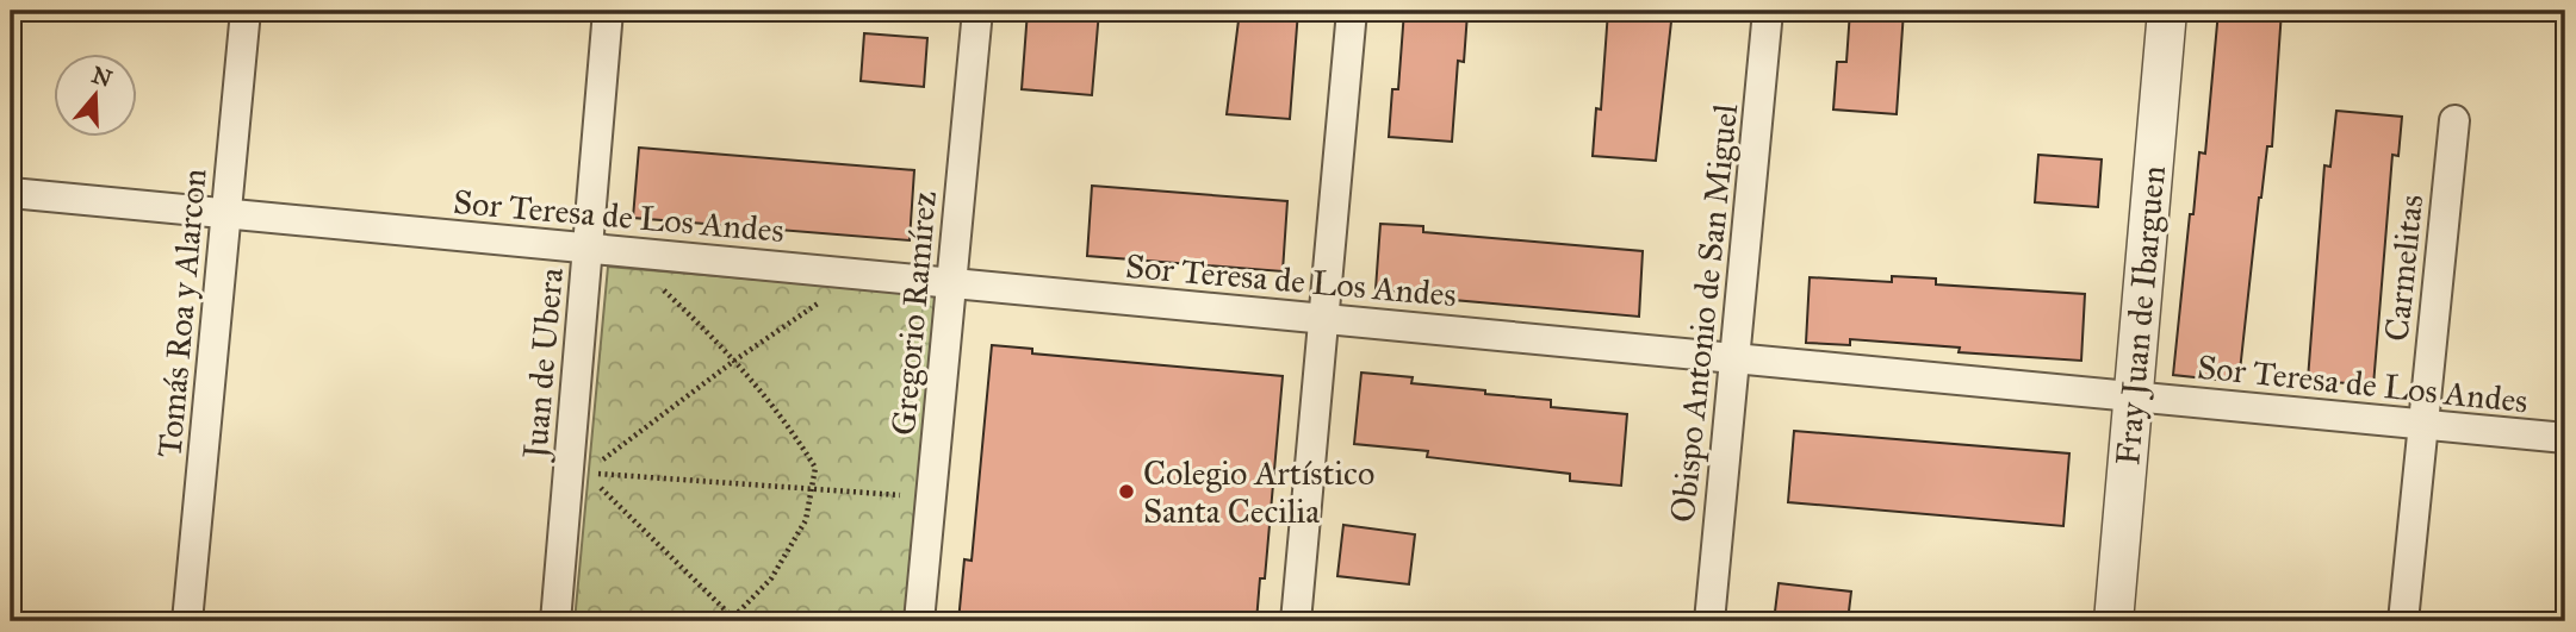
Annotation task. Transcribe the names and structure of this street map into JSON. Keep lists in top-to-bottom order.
{
  "streets": {
    "street": [
      "Sor Teresa de Los Andes",
      "Carmelitas",
      "Tomás Roa y Alarcon",
      "Gregorio Ramírez",
      "Obispo Antonio de San Miguel",
      "Fray Juan de Ibarguen",
      "Juan de Ubera"
    ]
  },
  "crossings": [
    ["Sor Teresa de Los Andes", "Carmelitas"],
    ["Sor Teresa de Los Andes", "Tomás Roa y Alarcon"],
    ["Sor Teresa de Los Andes", "Gregorio Ramírez"],
    ["Sor Teresa de Los Andes", "Obispo Antonio de San Miguel"],
    ["Sor Teresa de Los Andes", "Fray Juan de Ibarguen"],
    ["Sor Teresa de Los Andes", "Juan de Ubera"]
  ],
  "places": ["Colegio Artístico Santa Cecilia"],
  "north": "top"
}
